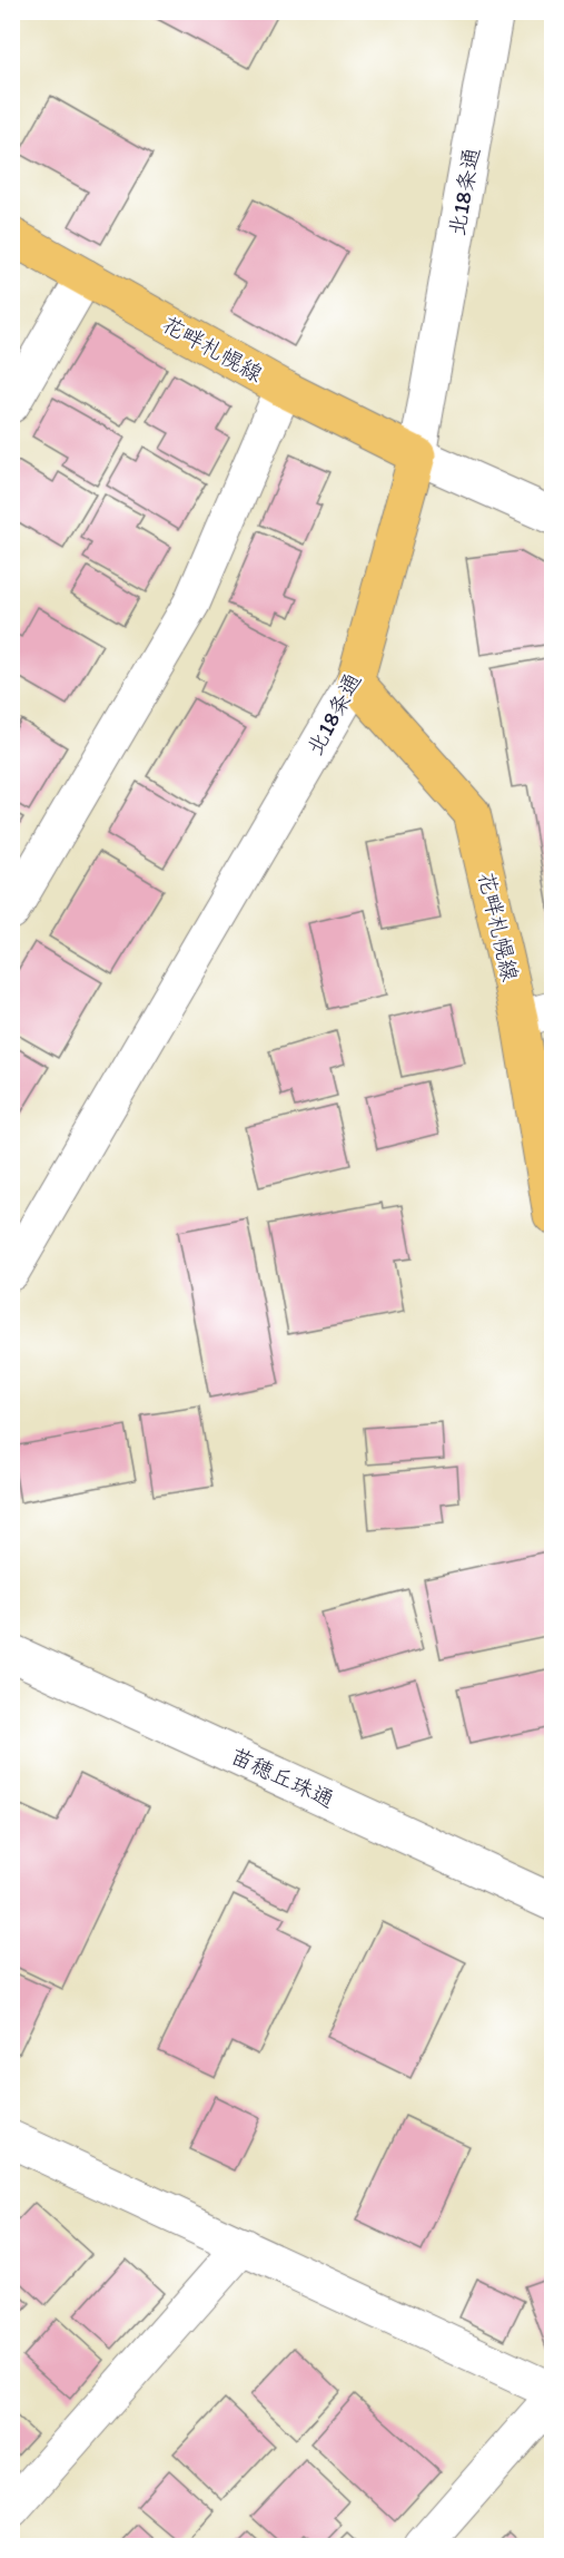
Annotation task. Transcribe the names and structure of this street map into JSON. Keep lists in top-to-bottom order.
{
  "streets": {
    "main road": ["北18条通", "花畔札幌線"],
    "street": ["苗穂丘珠通"]
  },
  "crossings": [
    ["北18条通", "花畔札幌線"]
  ]
}
